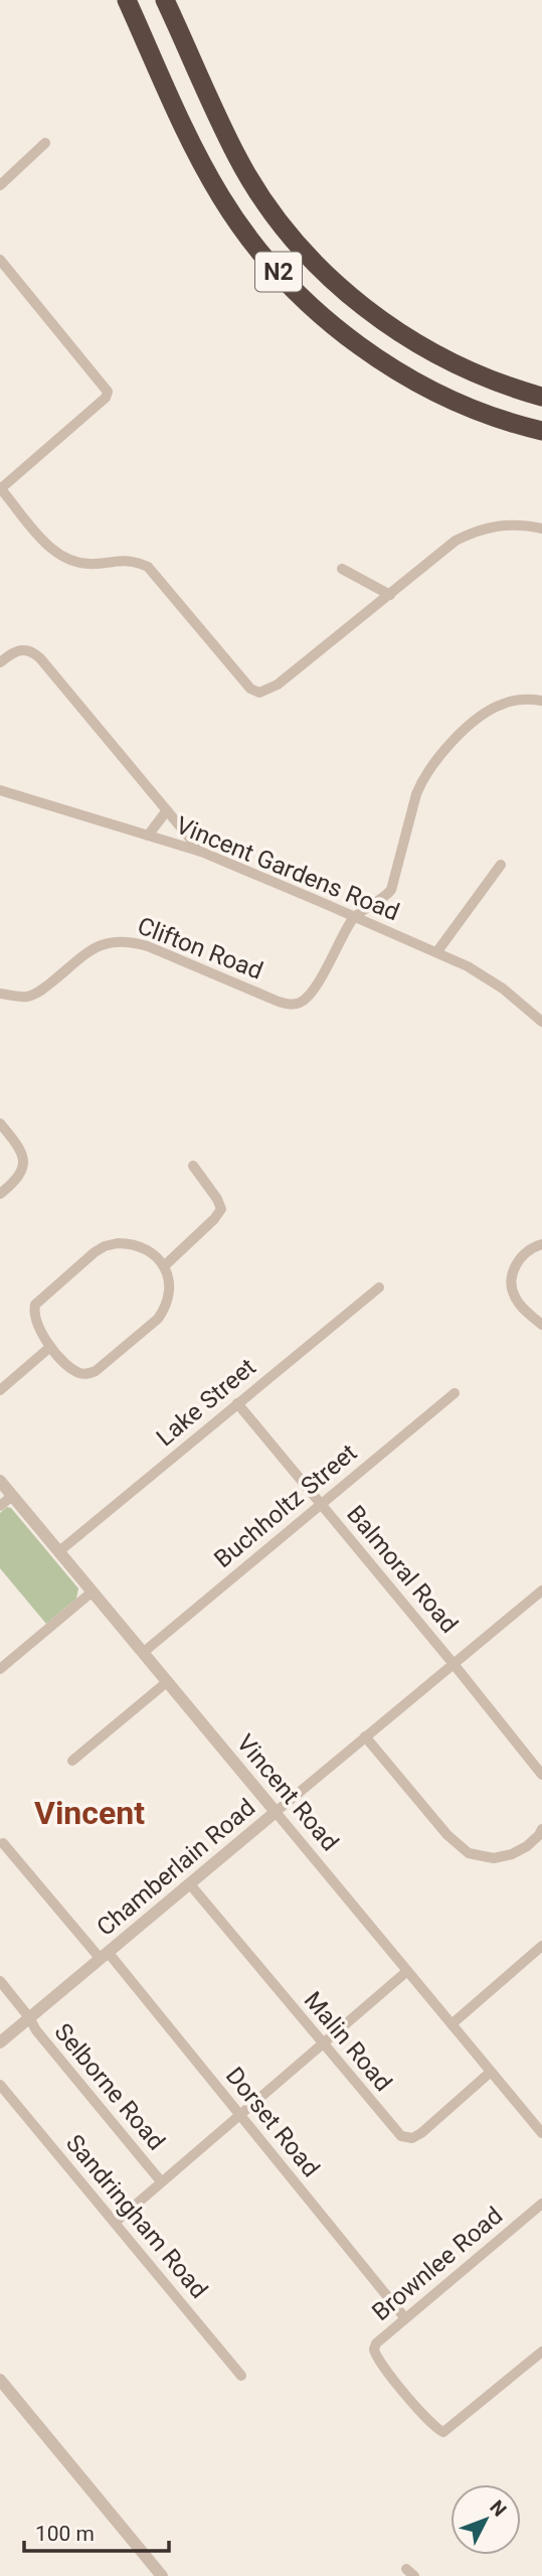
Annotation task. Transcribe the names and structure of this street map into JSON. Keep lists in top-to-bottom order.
{
  "streets": {
    "highway": ["N2"],
    "street": [
      "Vincent Gardens Road",
      "Clifton Road",
      "Lake Street",
      "Buchholtz Street",
      "Balmoral Road",
      "Vincent Road",
      "Chamberlain Road",
      "Malin Road",
      "Selborne Road",
      "Dorset Road",
      "Sandringham Road",
      "Brownlee Road"
    ]
  },
  "crossings": [
    ["Vincent Gardens Road", "Clifton Road"],
    ["Lake Street", "Balmoral Road"],
    ["Lake Street", "Vincent Road"],
    ["Buchholtz Street", "Balmoral Road"],
    ["Buchholtz Street", "Vincent Road"],
    ["Balmoral Road", "Chamberlain Road"],
    ["Vincent Road", "Chamberlain Road"],
    ["Vincent Road", "Malin Road"],
    ["Chamberlain Road", "Malin Road"],
    ["Chamberlain Road", "Selborne Road"],
    ["Chamberlain Road", "Dorset Road"],
    ["Dorset Road", "Brownlee Road"]
  ],
  "districts": ["Vincent"],
  "scale_bar": "100 m",
  "north": "top right"
}
